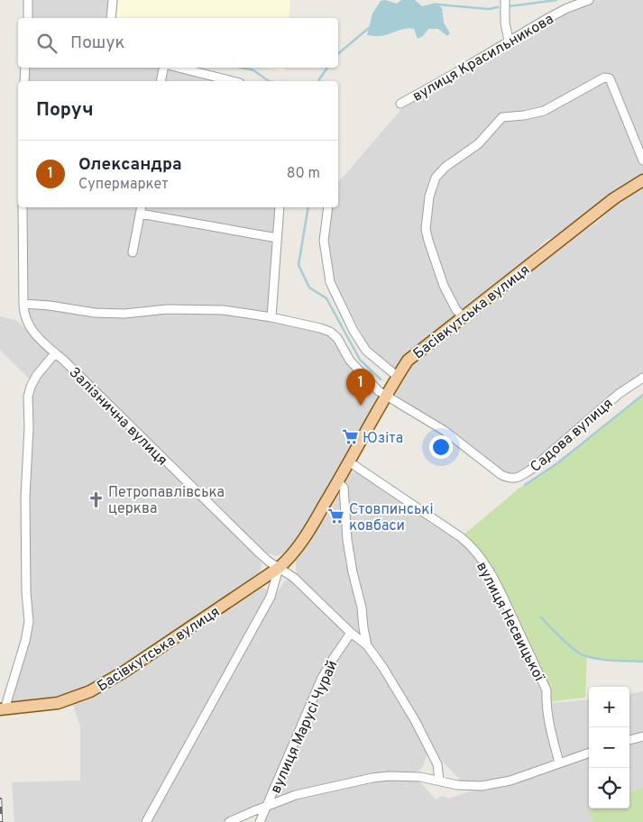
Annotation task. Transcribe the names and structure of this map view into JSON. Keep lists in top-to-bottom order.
{
  "streets": {
    "main road": ["Басівкутська вулиця"],
    "street": [
      "вулиця Красильникова",
      "Залізнична вулиця",
      "Садова вулиця",
      "вулиця Несвицької",
      "вулиця Марусі Чурай"
    ]
  },
  "crossings": [
    ["Басівкутська вулиця", "Залізнична вулиця"],
    ["Басівкутська вулиця", "Садова вулиця"],
    ["Басівкутська вулиця", "вулиця Несвицької"],
    ["Залізнична вулиця", "вулиця Марусі Чурай"]
  ],
  "places": {
    "supermarket": ["Юзіта", "Стовпинські ковбаси"],
    "church": ["Петропавлівська церква"]
  },
  "page": {
    "search": "Пошук",
    "heading": "Поруч",
    "list": [
      {
        "mark": "1",
        "name": "Олександра",
        "note": "Супермаркет",
        "value": "80 m"
      }
    ],
    "pins": "1",
    "map_buttons": ["+", "−"]
  }
}
